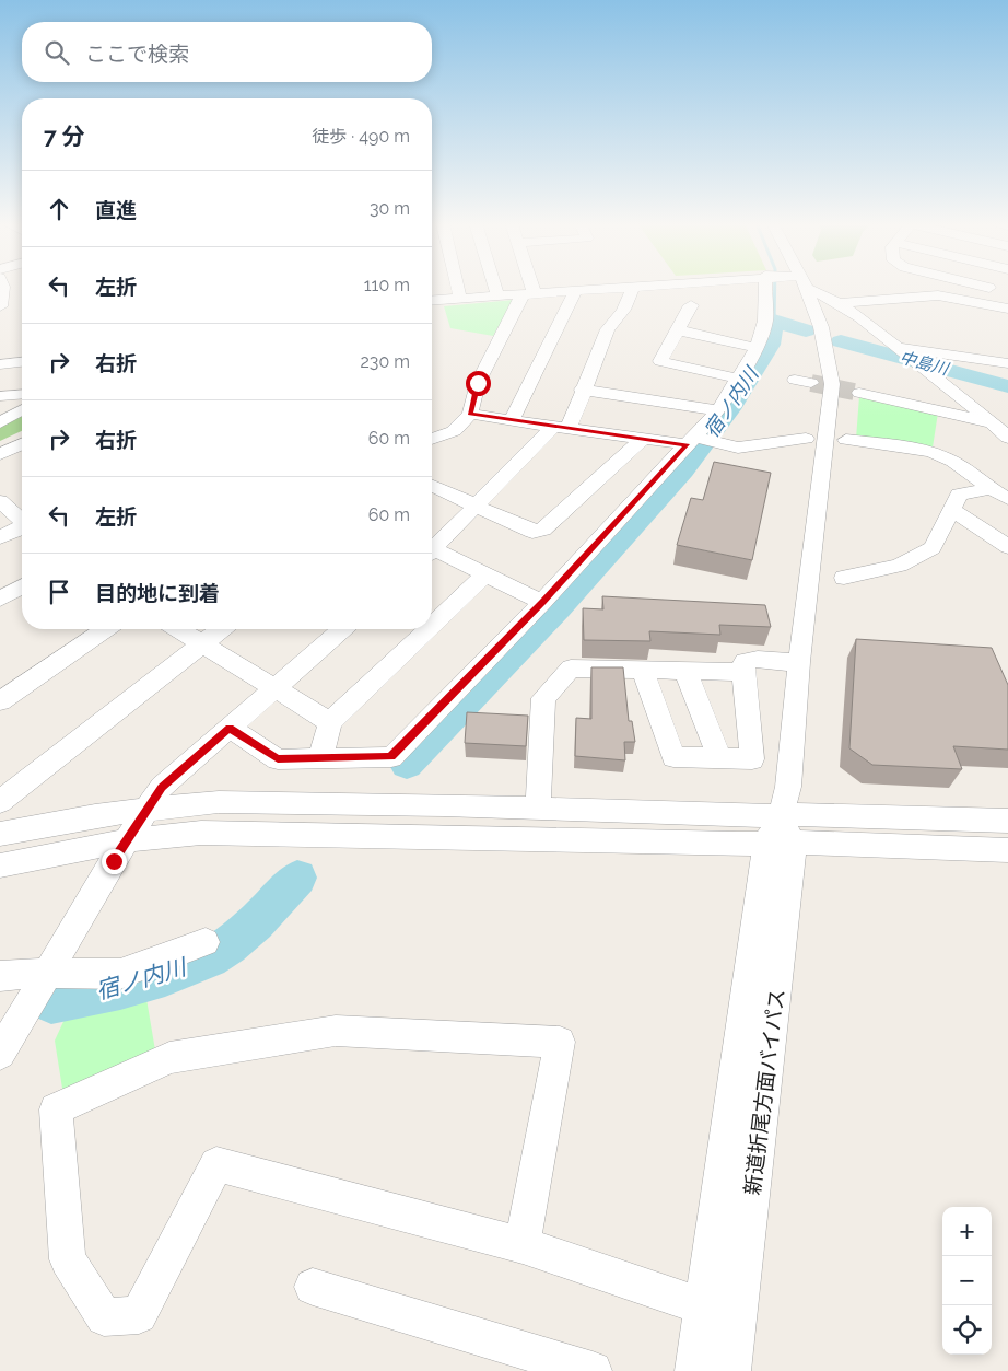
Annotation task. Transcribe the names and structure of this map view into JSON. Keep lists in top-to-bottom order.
{
  "streets": {
    "street": ["新道折尾方面バイパス"]
  },
  "water": ["中島川", "宿ノ内川"],
  "page": {
    "search": "ここで検索",
    "heading": ["7 分", "徒歩 · 490 m"],
    "list": [
      ["直進", "30 m"],
      ["左折", "110 m"],
      ["右折", "230 m"],
      ["右折", "60 m"],
      ["左折", "60 m"],
      "目的地に到着"
    ],
    "map_buttons": ["+", "−"]
  }
}
